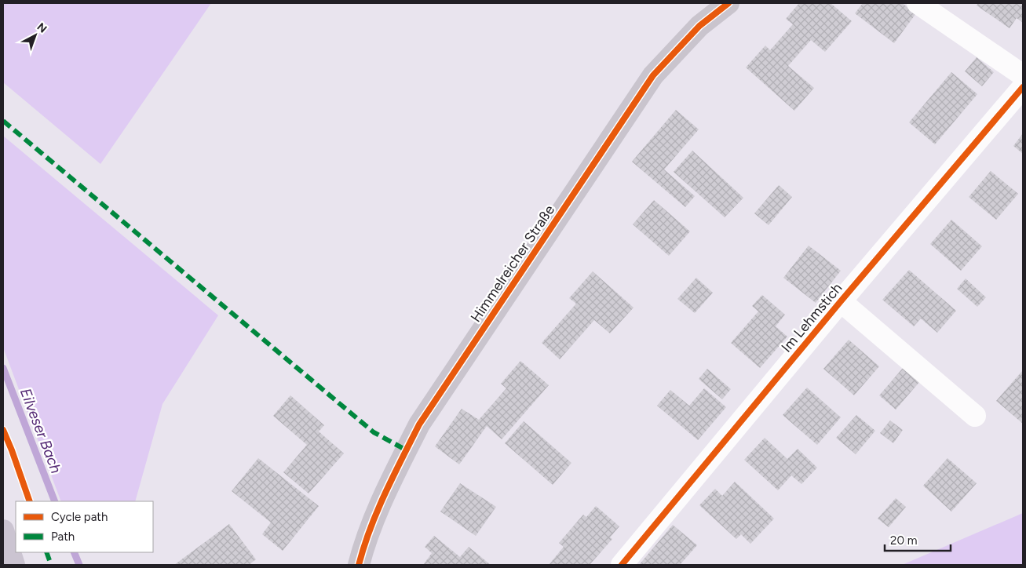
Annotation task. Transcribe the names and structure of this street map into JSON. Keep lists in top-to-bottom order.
{
  "streets": {
    "main road": ["Himmelreicher Straße"],
    "street": ["Im Lehmstich"]
  },
  "water": ["Eilveser Bach"],
  "legend": ["Cycle path", "Path"],
  "scale_bar": "20 m",
  "north": "top right"
}
